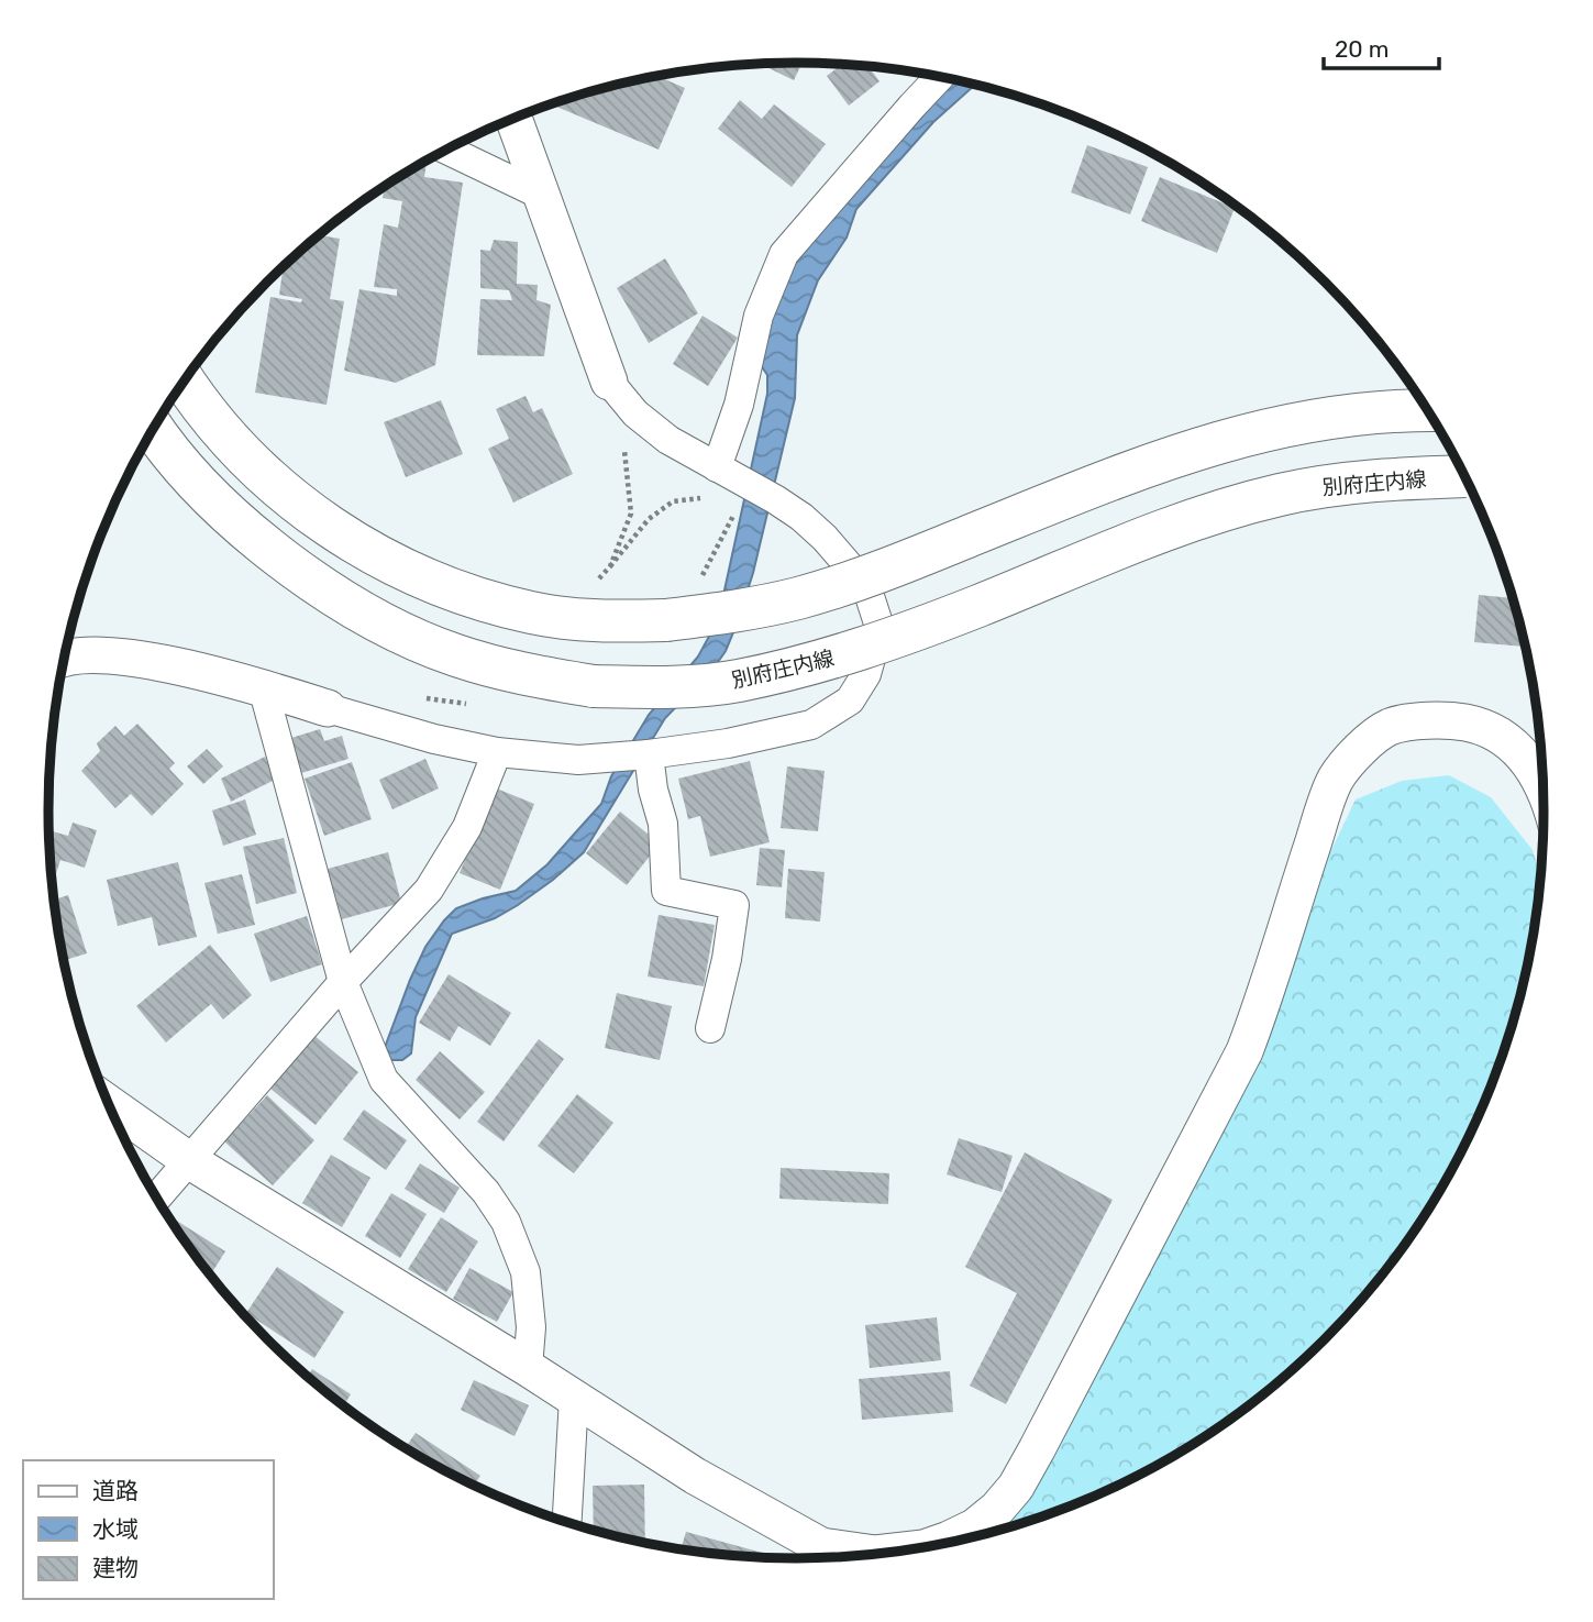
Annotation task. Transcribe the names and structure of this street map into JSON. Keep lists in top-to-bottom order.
{
  "streets": {
    "main road": ["別府庄内線"]
  },
  "legend": ["道路", "水域", "建物"],
  "scale_bar": "20 m"
}
